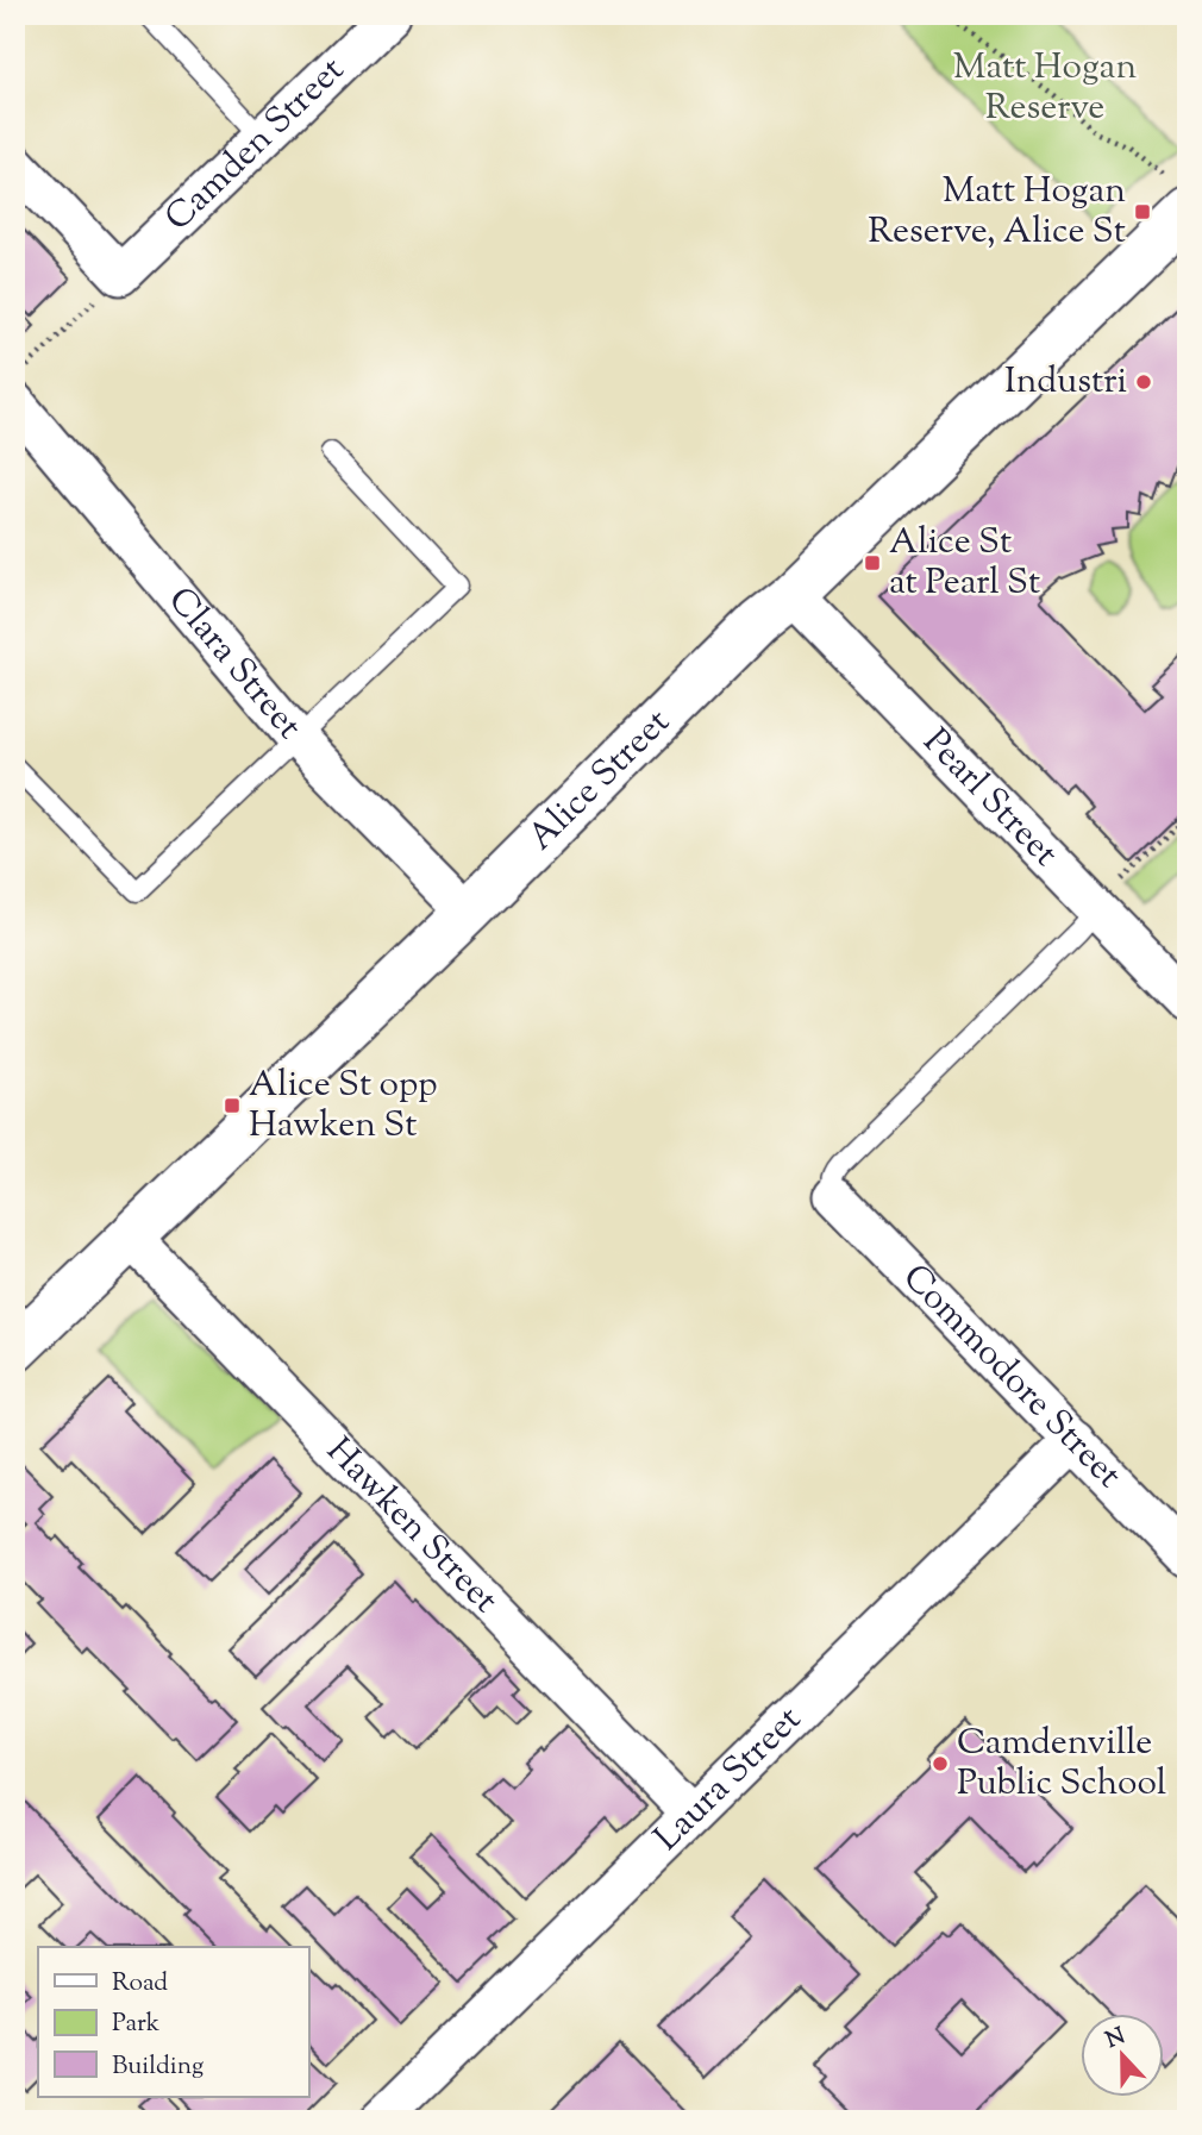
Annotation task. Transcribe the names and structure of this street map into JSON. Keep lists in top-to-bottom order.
{
  "streets": {
    "street": [
      "Camden Street",
      "Clara Street",
      "Alice Street",
      "Pearl Street",
      "Commodore Street",
      "Hawken Street",
      "Laura Street"
    ]
  },
  "crossings": [
    ["Clara Street", "Alice Street"],
    ["Alice Street", "Pearl Street"],
    ["Alice Street", "Hawken Street"],
    ["Commodore Street", "Laura Street"],
    ["Hawken Street", "Laura Street"]
  ],
  "parks": ["Matt Hogan Reserve"],
  "places": {
    "transit": ["Matt Hogan Reserve, Alice St", "Alice St at Pearl St", "Alice St opp Hawken St"],
    "other": ["Industri", "Camdenville Public School"]
  },
  "legend": ["Road", "Park", "Building"],
  "north": "top"
}
